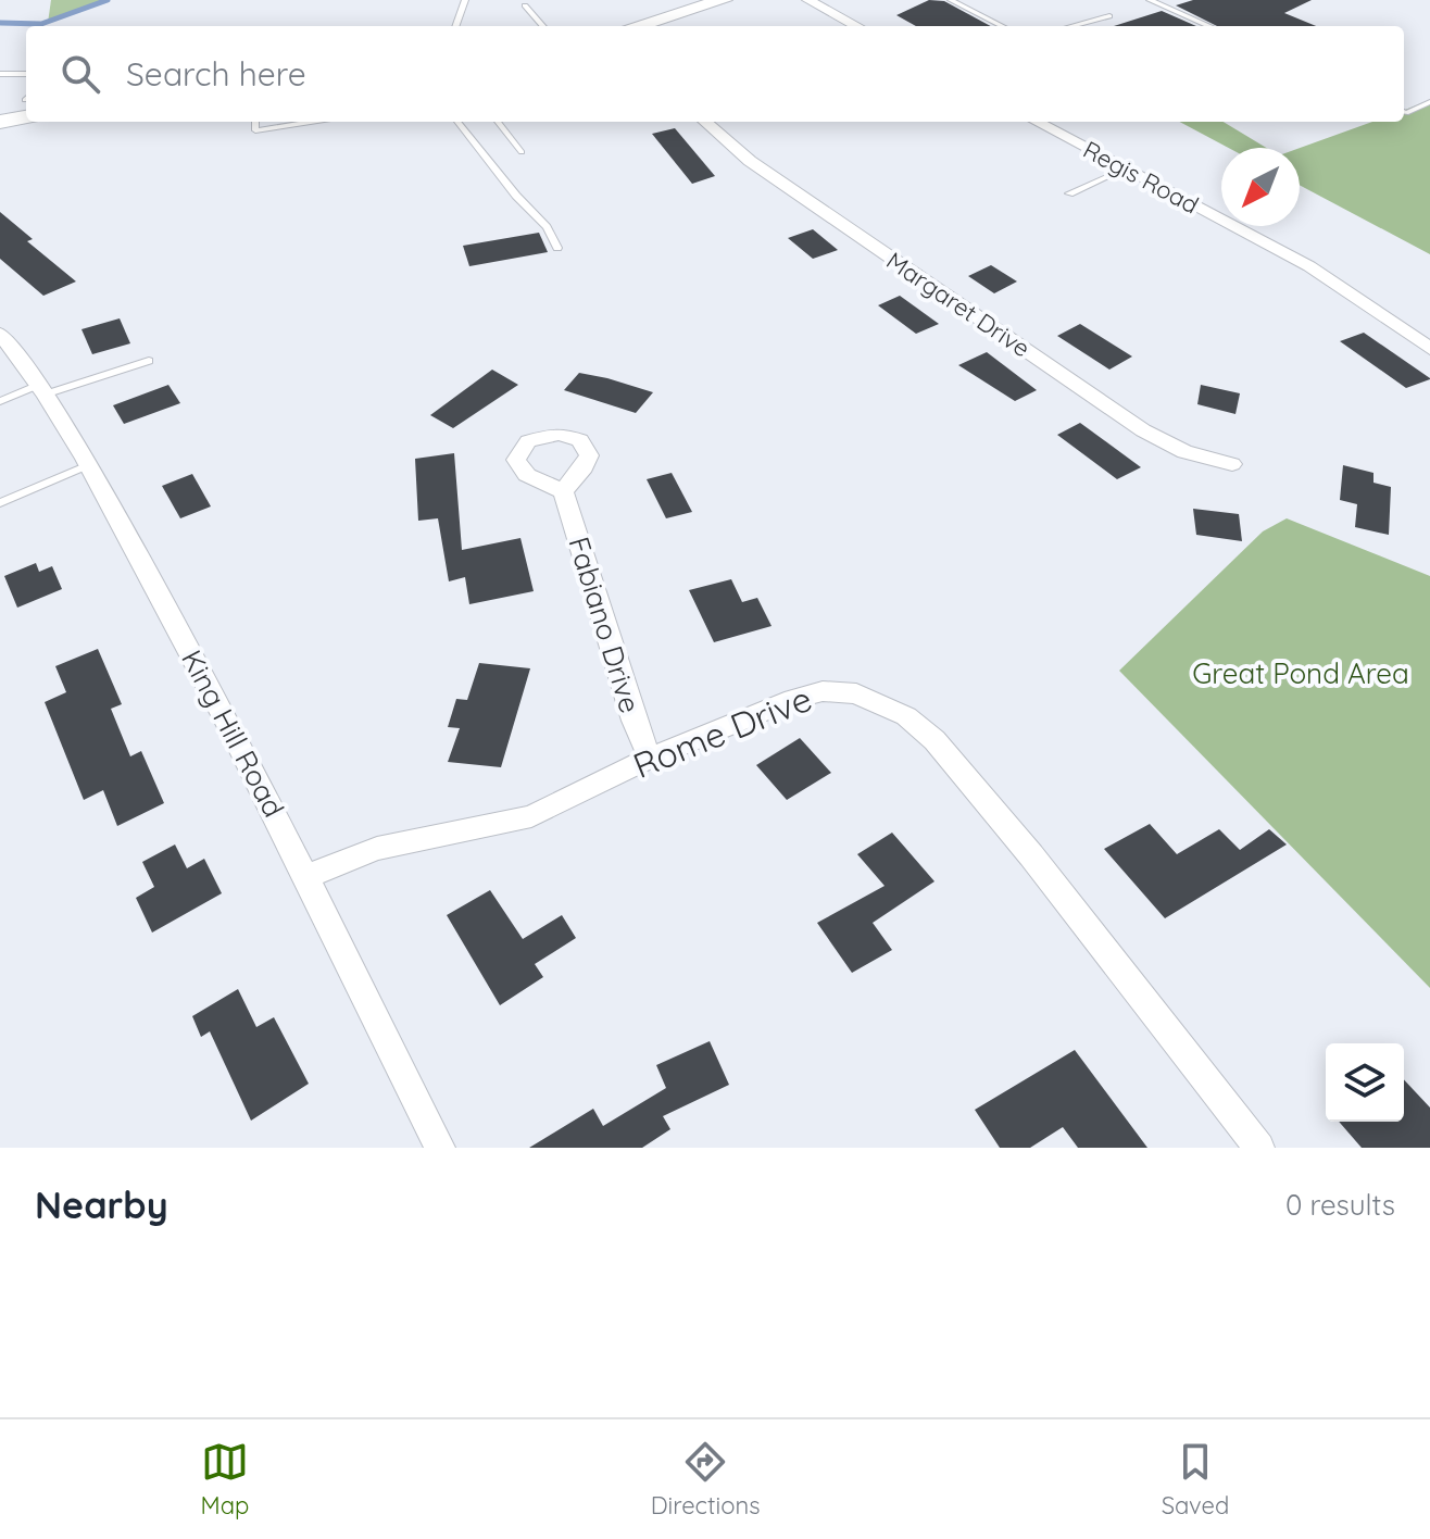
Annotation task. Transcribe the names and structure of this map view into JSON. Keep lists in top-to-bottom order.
{
  "streets": {
    "street": [
      "Regis Road",
      "Margaret Drive",
      "Fabiano Drive",
      "Rome Drive",
      "King Hill Road"
    ]
  },
  "crossings": [
    ["Fabiano Drive", "Rome Drive"],
    ["Rome Drive", "King Hill Road"]
  ],
  "parks": ["Great Pond Area"],
  "north": "bottom left",
  "page": {
    "search": "Search here",
    "heading": ["Nearby", "0 results"],
    "nav": ["Map", "Directions", "Saved"]
  }
}
